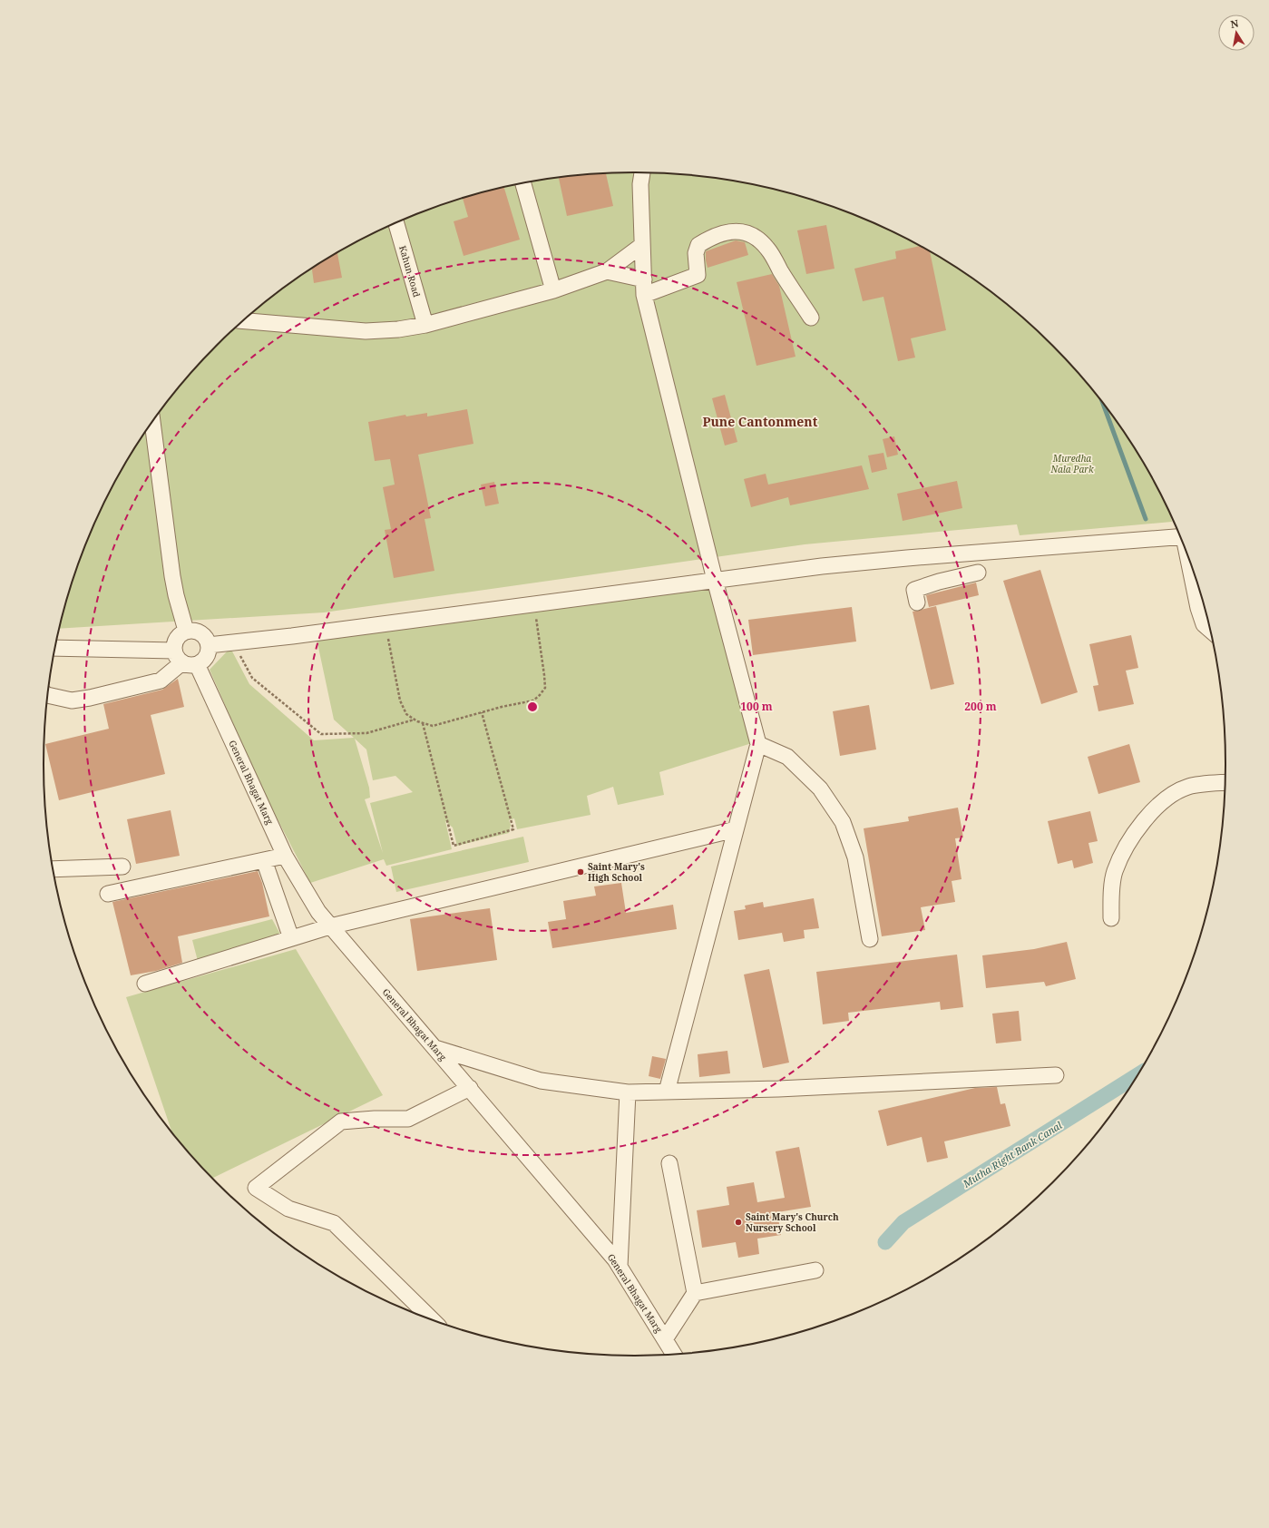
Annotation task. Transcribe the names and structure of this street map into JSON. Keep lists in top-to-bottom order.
{
  "streets": {
    "street": ["Kahun Road", "General Bhagat Marg"]
  },
  "districts": ["Pune Cantonment"],
  "water": ["Mutha Right Bank Canal"],
  "parks": ["Muredha Nala Park"],
  "places": ["Saint Mary's High School", "Saint Mary's Church Nursery School"],
  "north": "top",
  "rings": ["100 m", "200 m"]
}
